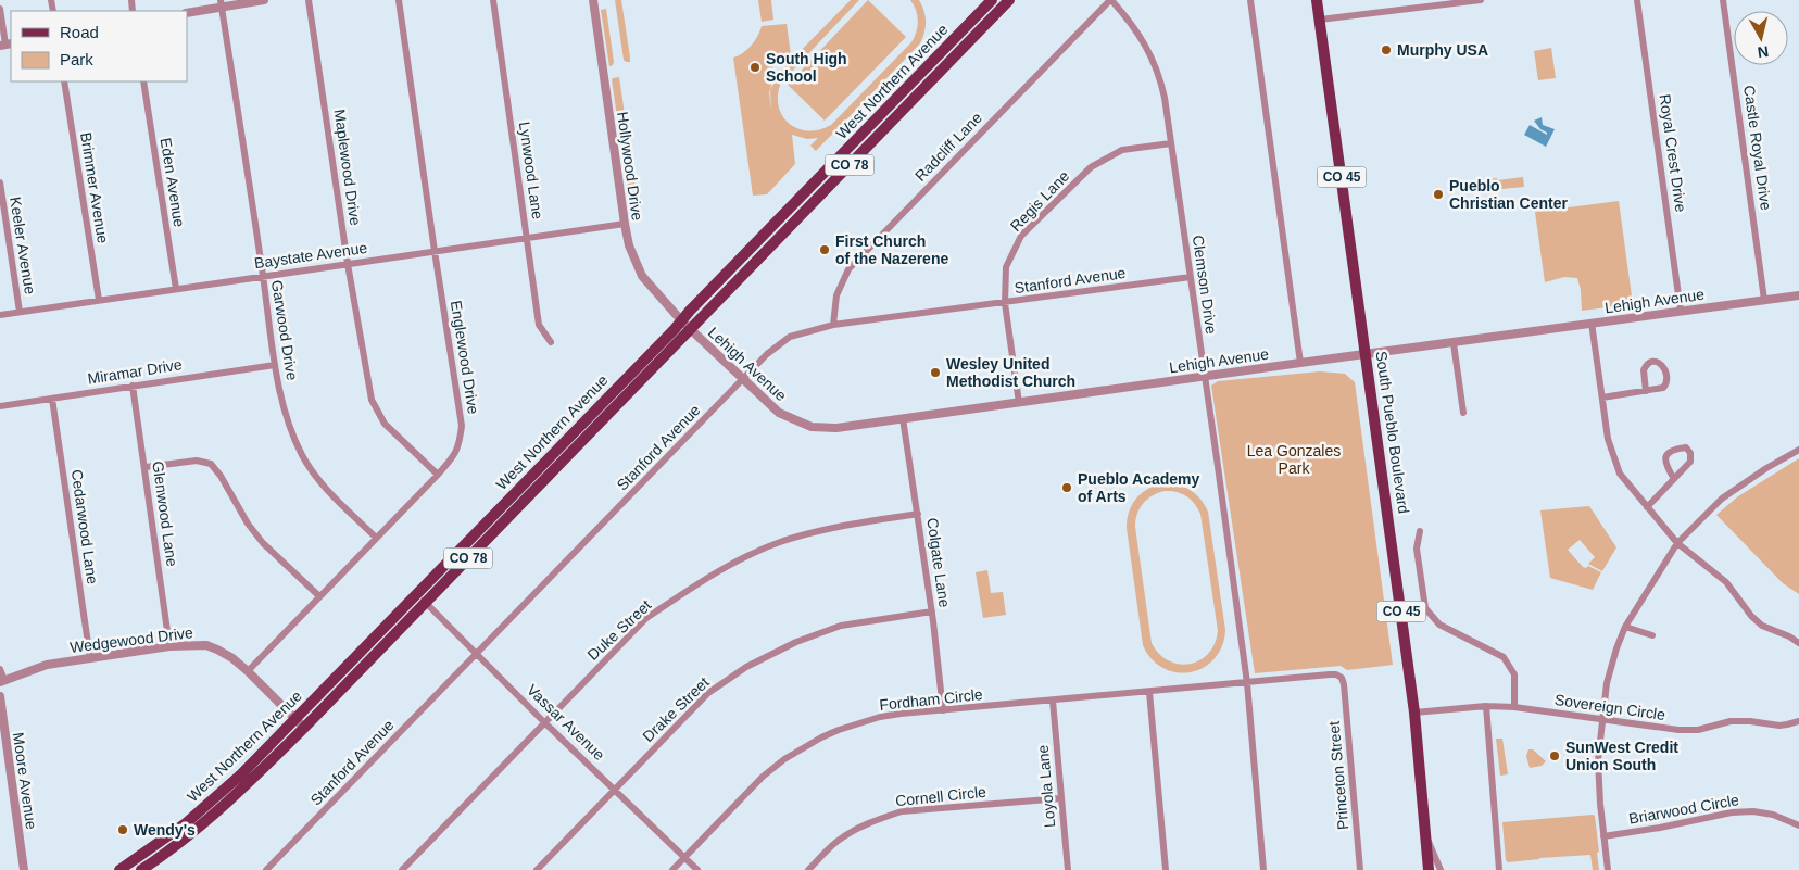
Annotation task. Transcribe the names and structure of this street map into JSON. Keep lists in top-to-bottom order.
{
  "streets": {
    "main road": [
      "West Northern Avenue",
      "CO 78",
      "CO 45",
      "South Pueblo Boulevard"
    ],
    "street": [
      "Radcliff Lane",
      "Castle Royal Drive",
      "Royal Crest Drive",
      "Hollywood Drive",
      "Maplewood Drive",
      "Lynwood Lane",
      "Eden Avenue",
      "Brimmer Avenue",
      "Regis Lane",
      "Keeler Avenue",
      "Baystate Avenue",
      "Stanford Avenue",
      "Clemson Drive",
      "Lehigh Avenue",
      "Garwood Drive",
      "Englewood Drive",
      "Miramar Drive",
      "Glenwood Lane",
      "Cedarwood Lane",
      "Colgate Lane",
      "Duke Street",
      "Wedgewood Drive",
      "Fordham Circle",
      "Sovereign Circle",
      "Drake Street",
      "Vassar Avenue",
      "Princeton Street",
      "Moore Avenue",
      "Loyola Lane",
      "Cornell Circle",
      "Briarwood Circle"
    ]
  },
  "crossings": [
    ["West Northern Avenue", "Hollywood Drive"],
    ["West Northern Avenue", "Lehigh Avenue"],
    ["West Northern Avenue", "Wedgewood Drive"],
    ["West Northern Avenue", "Vassar Avenue"],
    ["Radcliff Lane", "Stanford Avenue"],
    ["Radcliff Lane", "Clemson Drive"],
    ["Castle Royal Drive", "Lehigh Avenue"],
    ["Royal Crest Drive", "Lehigh Avenue"],
    ["Hollywood Drive", "Baystate Avenue"],
    ["Hollywood Drive", "Lehigh Avenue"],
    ["Maplewood Drive", "Baystate Avenue"],
    ["Maplewood Drive", "Englewood Drive"],
    ["Lynwood Lane", "Baystate Avenue"],
    ["Eden Avenue", "Baystate Avenue"],
    ["Brimmer Avenue", "Baystate Avenue"],
    ["Regis Lane", "Stanford Avenue"],
    ["Regis Lane", "Clemson Drive"],
    ["Regis Lane", "Lehigh Avenue"],
    ["Keeler Avenue", "Baystate Avenue"],
    ["Baystate Avenue", "Garwood Drive"],
    ["Baystate Avenue", "Englewood Drive"],
    ["Stanford Avenue", "Clemson Drive"],
    ["Stanford Avenue", "Lehigh Avenue"],
    ["Stanford Avenue", "Vassar Avenue"],
    ["Clemson Drive", "Lehigh Avenue"],
    ["Clemson Drive", "Fordham Circle"],
    ["Lehigh Avenue", "South Pueblo Boulevard"],
    ["Lehigh Avenue", "Colgate Lane"],
    ["Garwood Drive", "Englewood Drive"],
    ["Garwood Drive", "Miramar Drive"],
    ["Englewood Drive", "Wedgewood Drive"],
    ["Miramar Drive", "Glenwood Lane"],
    ["Miramar Drive", "Cedarwood Lane"],
    ["South Pueblo Boulevard", "Sovereign Circle"],
    ["Glenwood Lane", "Wedgewood Drive"],
    ["Cedarwood Lane", "Wedgewood Drive"],
    ["Colgate Lane", "Duke Street"],
    ["Colgate Lane", "Fordham Circle"],
    ["Colgate Lane", "Drake Street"],
    ["Duke Street", "Vassar Avenue"],
    ["Fordham Circle", "Vassar Avenue"],
    ["Fordham Circle", "Princeton Street"],
    ["Fordham Circle", "Loyola Lane"],
    ["Drake Street", "Vassar Avenue"],
    ["Loyola Lane", "Cornell Circle"]
  ],
  "parks": ["Lea Gonzales Park"],
  "places": [
    "Murphy USA",
    "South High School",
    "Pueblo Christian Center",
    "First Church of the Nazerene",
    "Wesley United Methodist Church",
    "Pueblo Academy of Arts",
    "SunWest Credit Union South",
    "Wendy's"
  ],
  "legend": ["Road", "Park"],
  "north": "bottom"
}
